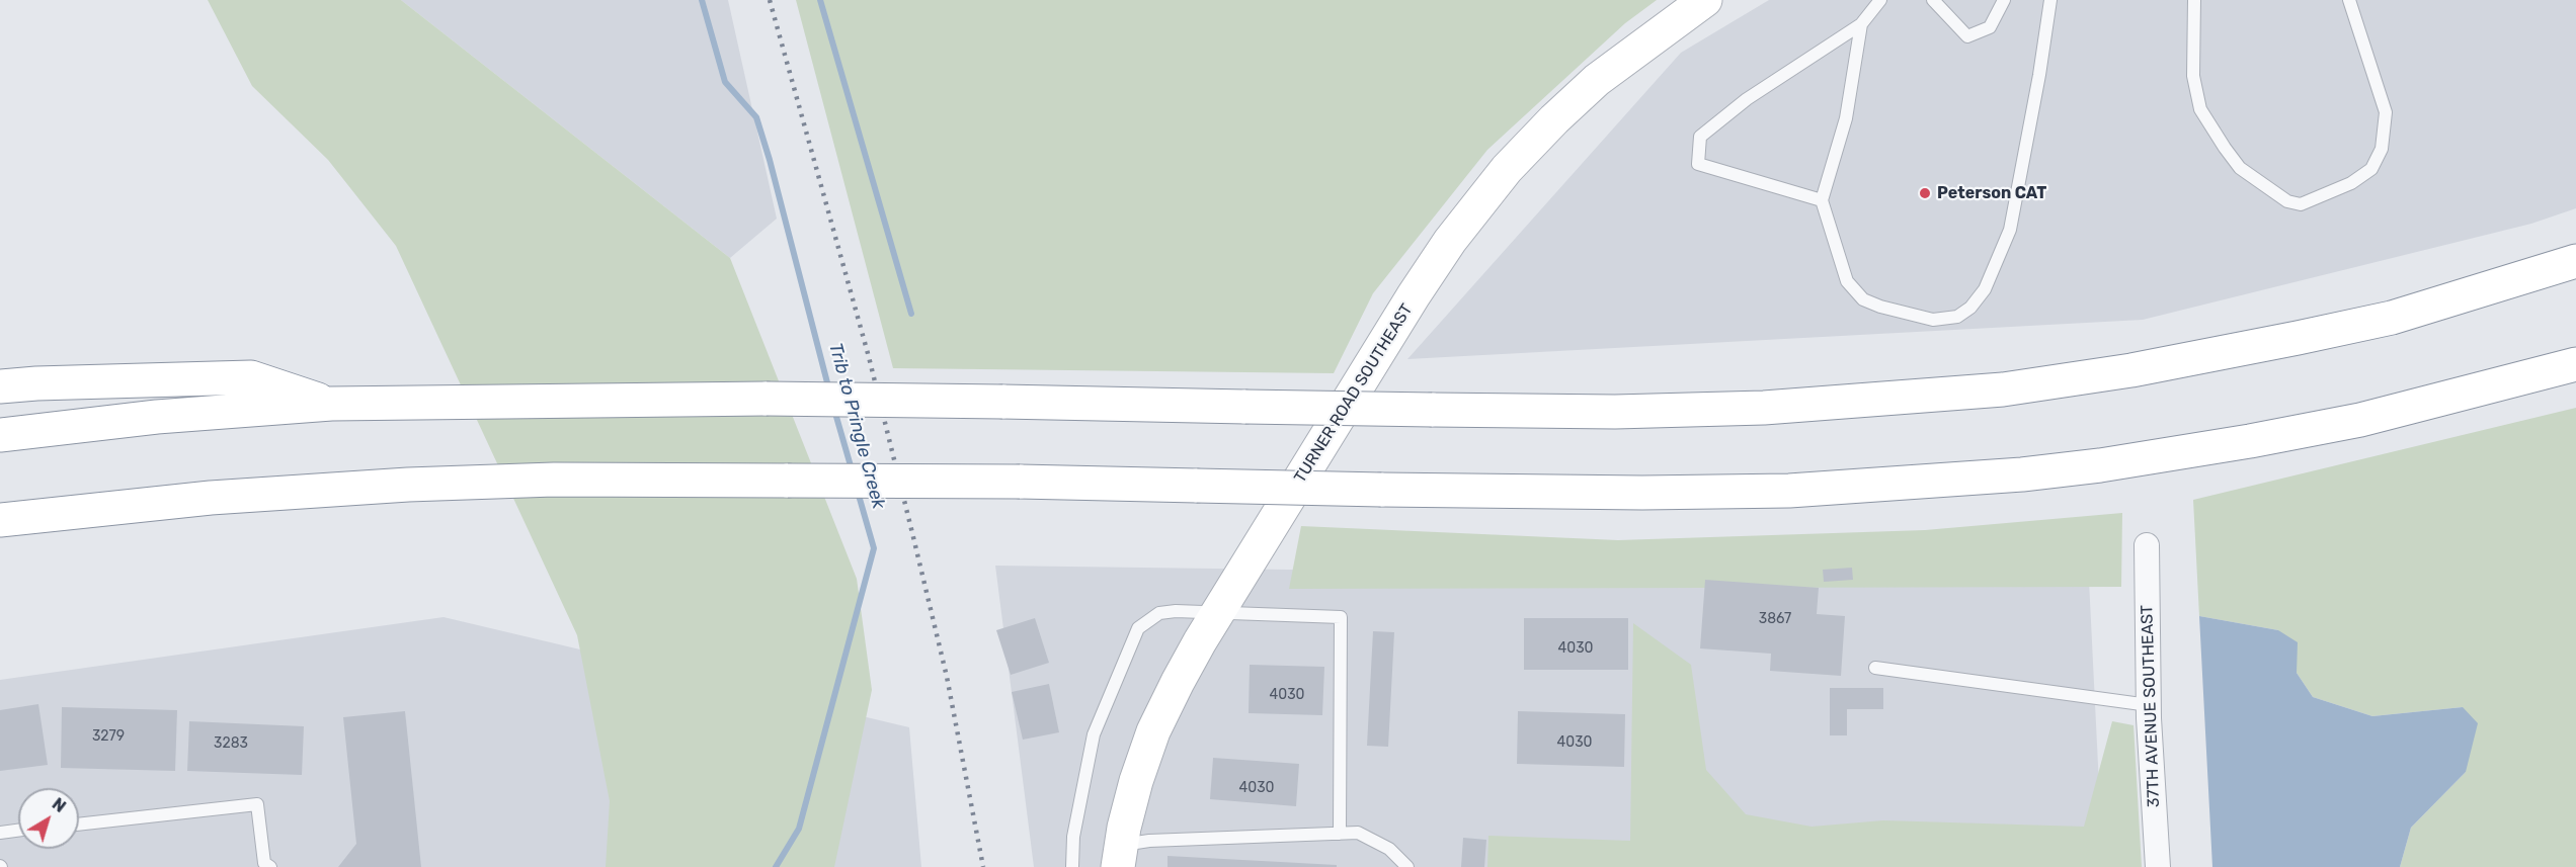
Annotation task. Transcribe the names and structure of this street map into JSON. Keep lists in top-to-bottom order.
{
  "streets": {
    "main road": ["TURNER ROAD SOUTHEAST"],
    "street": ["37TH AVENUE SOUTHEAST"]
  },
  "water": ["Trib to Pringle Creek"],
  "places": ["Peterson CAT"],
  "house_numbers": [
    "3867",
    "4030",
    "4030",
    "3279",
    "4030",
    "3283",
    "4030"
  ],
  "north": "top right"
}
